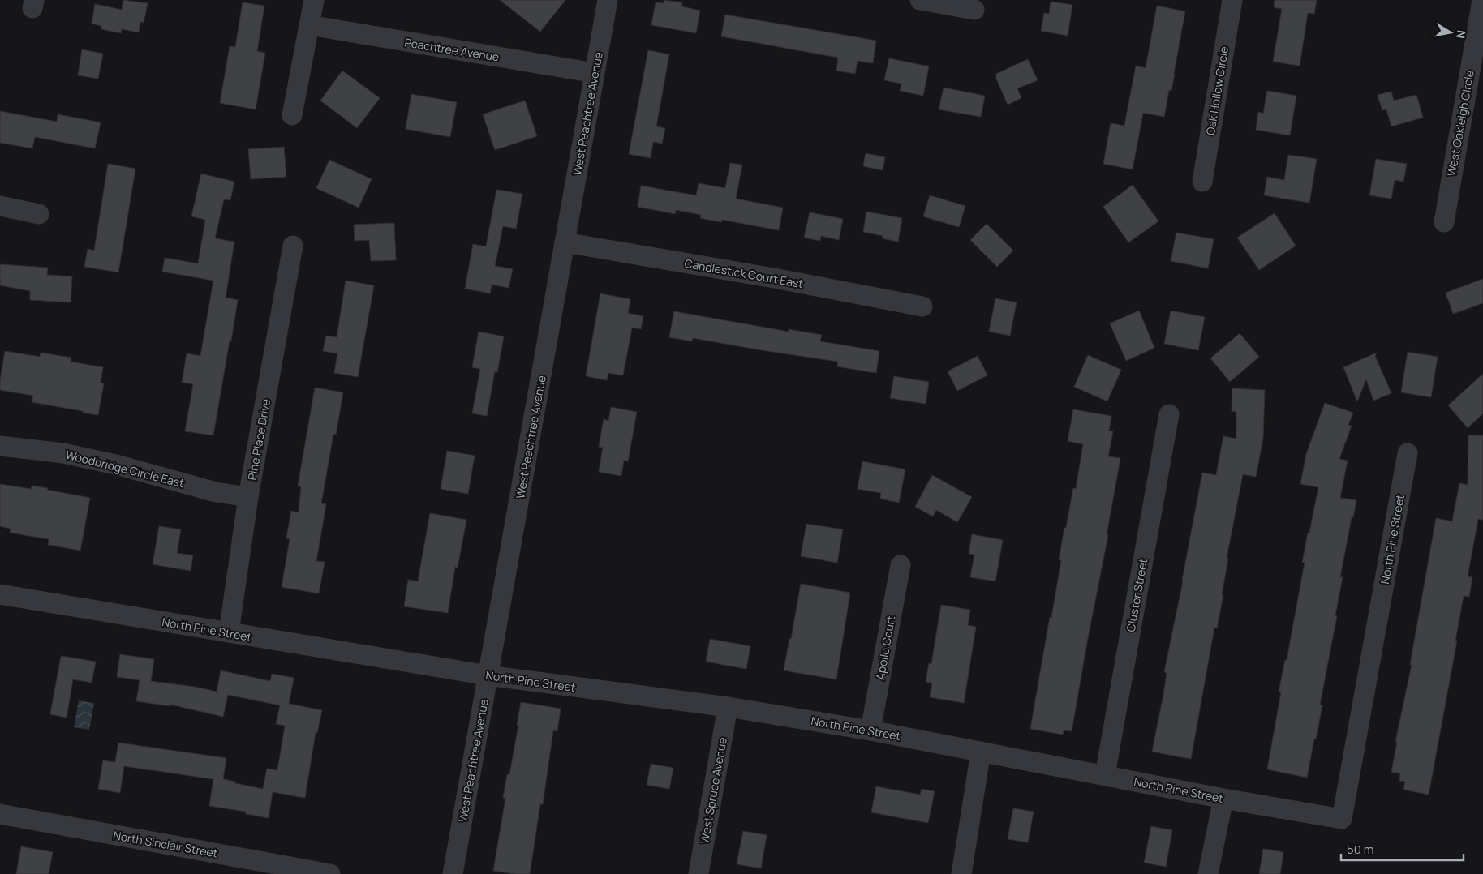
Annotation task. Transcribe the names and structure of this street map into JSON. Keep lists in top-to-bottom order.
{
  "streets": {
    "street": [
      "Peachtree Avenue",
      "Oak Hollow Circle",
      "West Peachtree Avenue",
      "West Oakleigh Circle",
      "Candlestick Court East",
      "Pine Place Drive",
      "Woodbridge Circle East",
      "North Pine Street",
      "Cluster Street",
      "Apollo Court",
      "West Spruce Avenue",
      "North Sinclair Street"
    ]
  },
  "crossings": [
    ["Peachtree Avenue", "West Peachtree Avenue"],
    ["West Peachtree Avenue", "Candlestick Court East"],
    ["West Peachtree Avenue", "North Pine Street"],
    ["Pine Place Drive", "Woodbridge Circle East"],
    ["Pine Place Drive", "North Pine Street"],
    ["North Pine Street", "Cluster Street"],
    ["North Pine Street", "Apollo Court"],
    ["North Pine Street", "West Spruce Avenue"]
  ],
  "scale_bar": "50 m",
  "north": "right"
}
